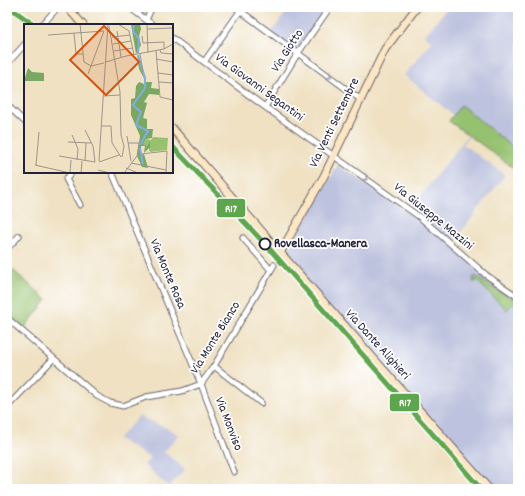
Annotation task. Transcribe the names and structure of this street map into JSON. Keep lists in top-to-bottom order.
{
  "streets": {
    "street": [
      "Via Giotto",
      "Via Giovanni Segantini",
      "Via Venti Settembre",
      "Via Giuseppe Mazzini",
      "Via Monte Rosa",
      "Via Monte Bianco",
      "Via Dante Alighieri",
      "Via Monviso"
    ]
  },
  "crossings": [
    ["Via Giotto", "Via Giovanni Segantini"],
    ["Via Giovanni Segantini", "Via Venti Settembre"],
    ["Via Giovanni Segantini", "Via Giuseppe Mazzini"],
    ["Via Venti Settembre", "Via Giuseppe Mazzini"],
    ["Via Venti Settembre", "Via Dante Alighieri"],
    ["Via Monte Rosa", "Via Monte Bianco"],
    ["Via Monte Rosa", "Via Monviso"],
    ["Via Monte Bianco", "Via Monviso"]
  ],
  "one_way": ["Via Giuseppe Mazzini"],
  "places": ["Rovellasca-Manera"],
  "lines": ["transit line R17"]
}
